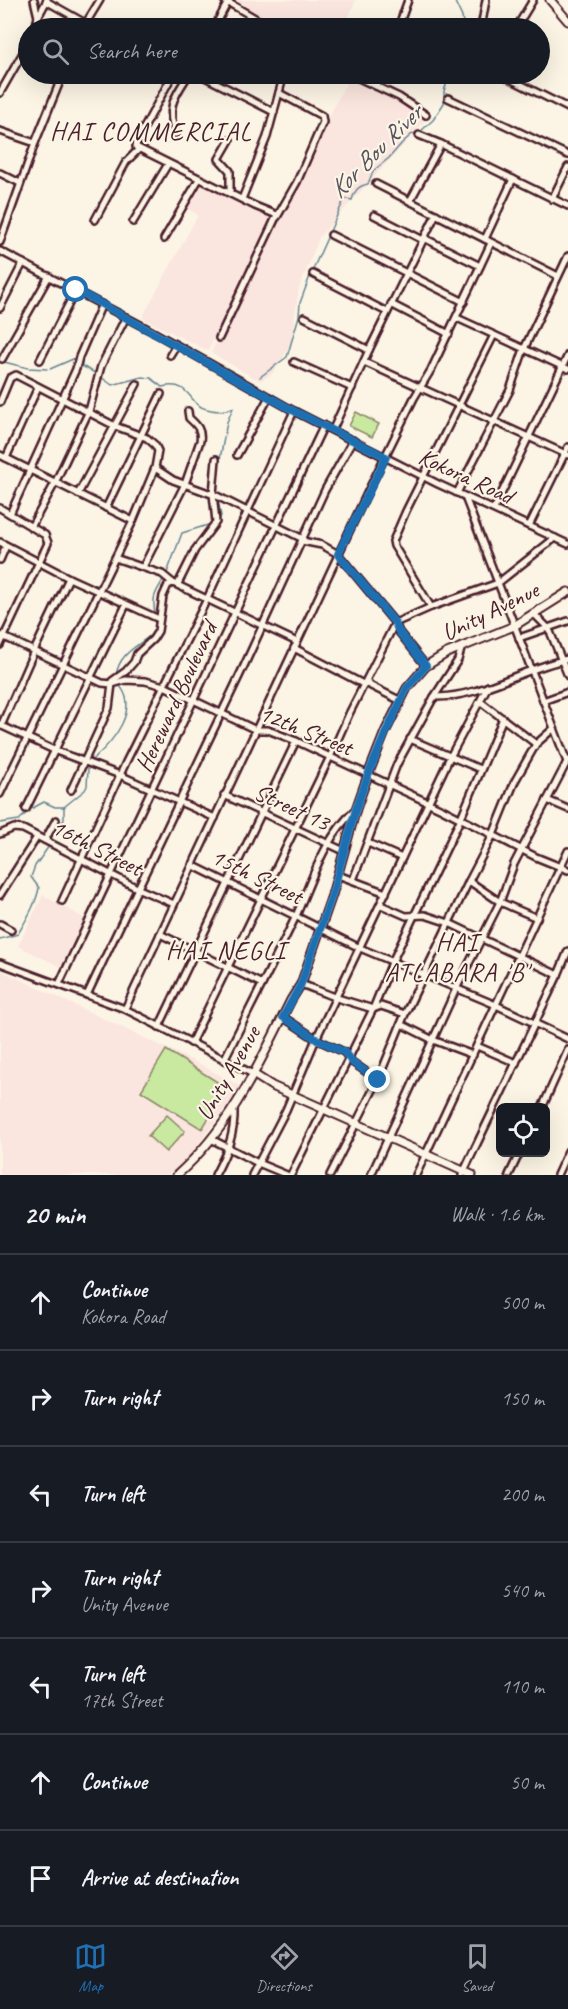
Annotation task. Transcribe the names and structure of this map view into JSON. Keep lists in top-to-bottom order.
{
  "streets": {
    "main road": ["Unity Avenue"],
    "street": [
      "Kokora Road",
      "Hereward Boulevard",
      "12th Street",
      "Street 13",
      "16th Street",
      "15th Street"
    ]
  },
  "crossings": [
    ["Kokora Road", "Hereward Boulevard"],
    ["Unity Avenue", "12th Street"],
    ["Unity Avenue", "Street 13"],
    ["Unity Avenue", "15th Street"],
    ["Hereward Boulevard", "12th Street"],
    ["Hereward Boulevard", "16th Street"]
  ],
  "districts": ["HAI COMMERCIAL", "HAI ATLABARA 'B'", "HAI NEGLI"],
  "water": ["Kor Bou River"],
  "page": {
    "search": "Search here",
    "heading": ["20 min", "Walk · 1.6 km"],
    "list": [
      ["Continue", "Kokora Road", "500 m"],
      ["Turn right", "150 m"],
      ["Turn left", "200 m"],
      ["Turn right", "Unity Avenue", "540 m"],
      ["Turn left", "17th Street", "110 m"],
      ["Continue", "50 m"],
      "Arrive at destination"
    ],
    "nav": ["Map", "Directions", "Saved"]
  }
}
